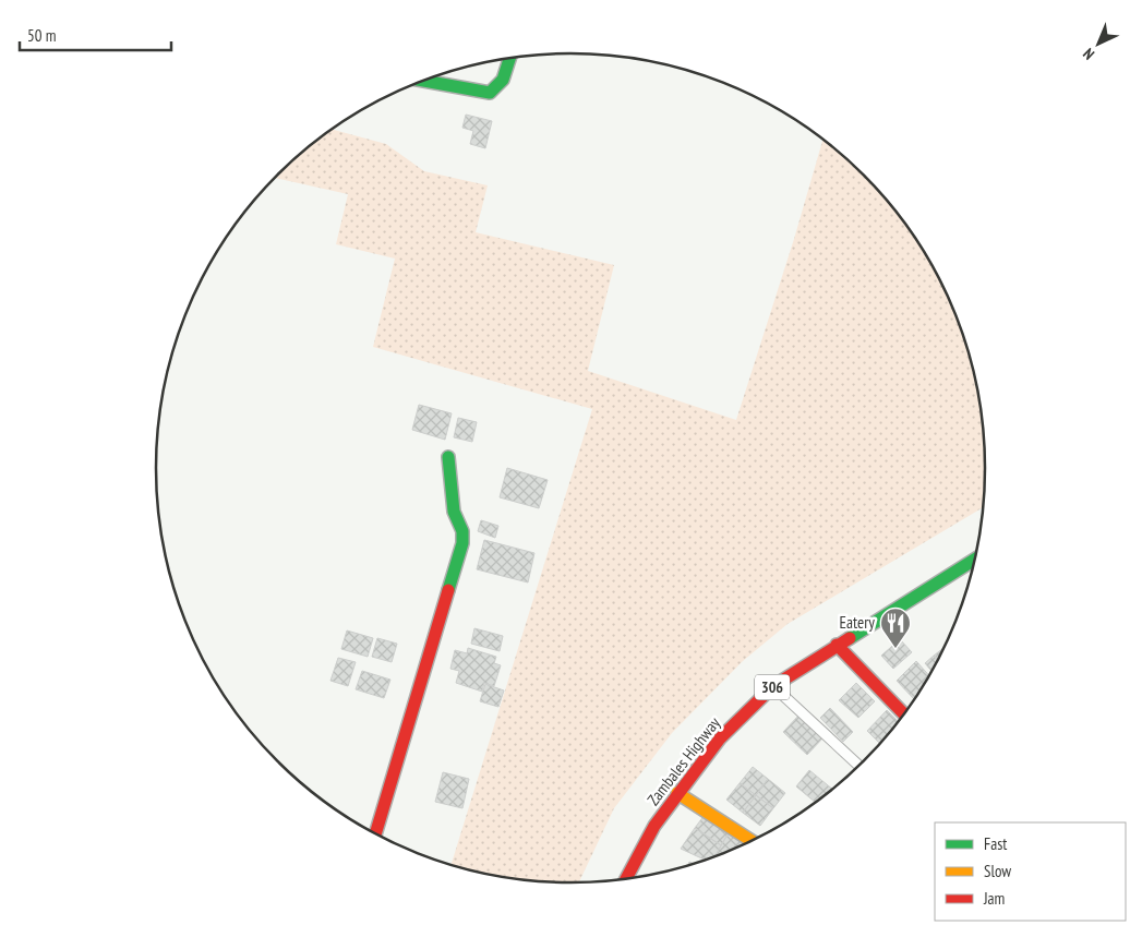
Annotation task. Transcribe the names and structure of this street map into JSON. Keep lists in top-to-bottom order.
{
  "streets": {
    "street": ["306", "Zambales Highway"]
  },
  "places": {
    "restaurant": ["Eatery"]
  },
  "legend": ["Fast", "Slow", "Jam"],
  "scale_bar": "50 m",
  "north": "bottom left"
}
